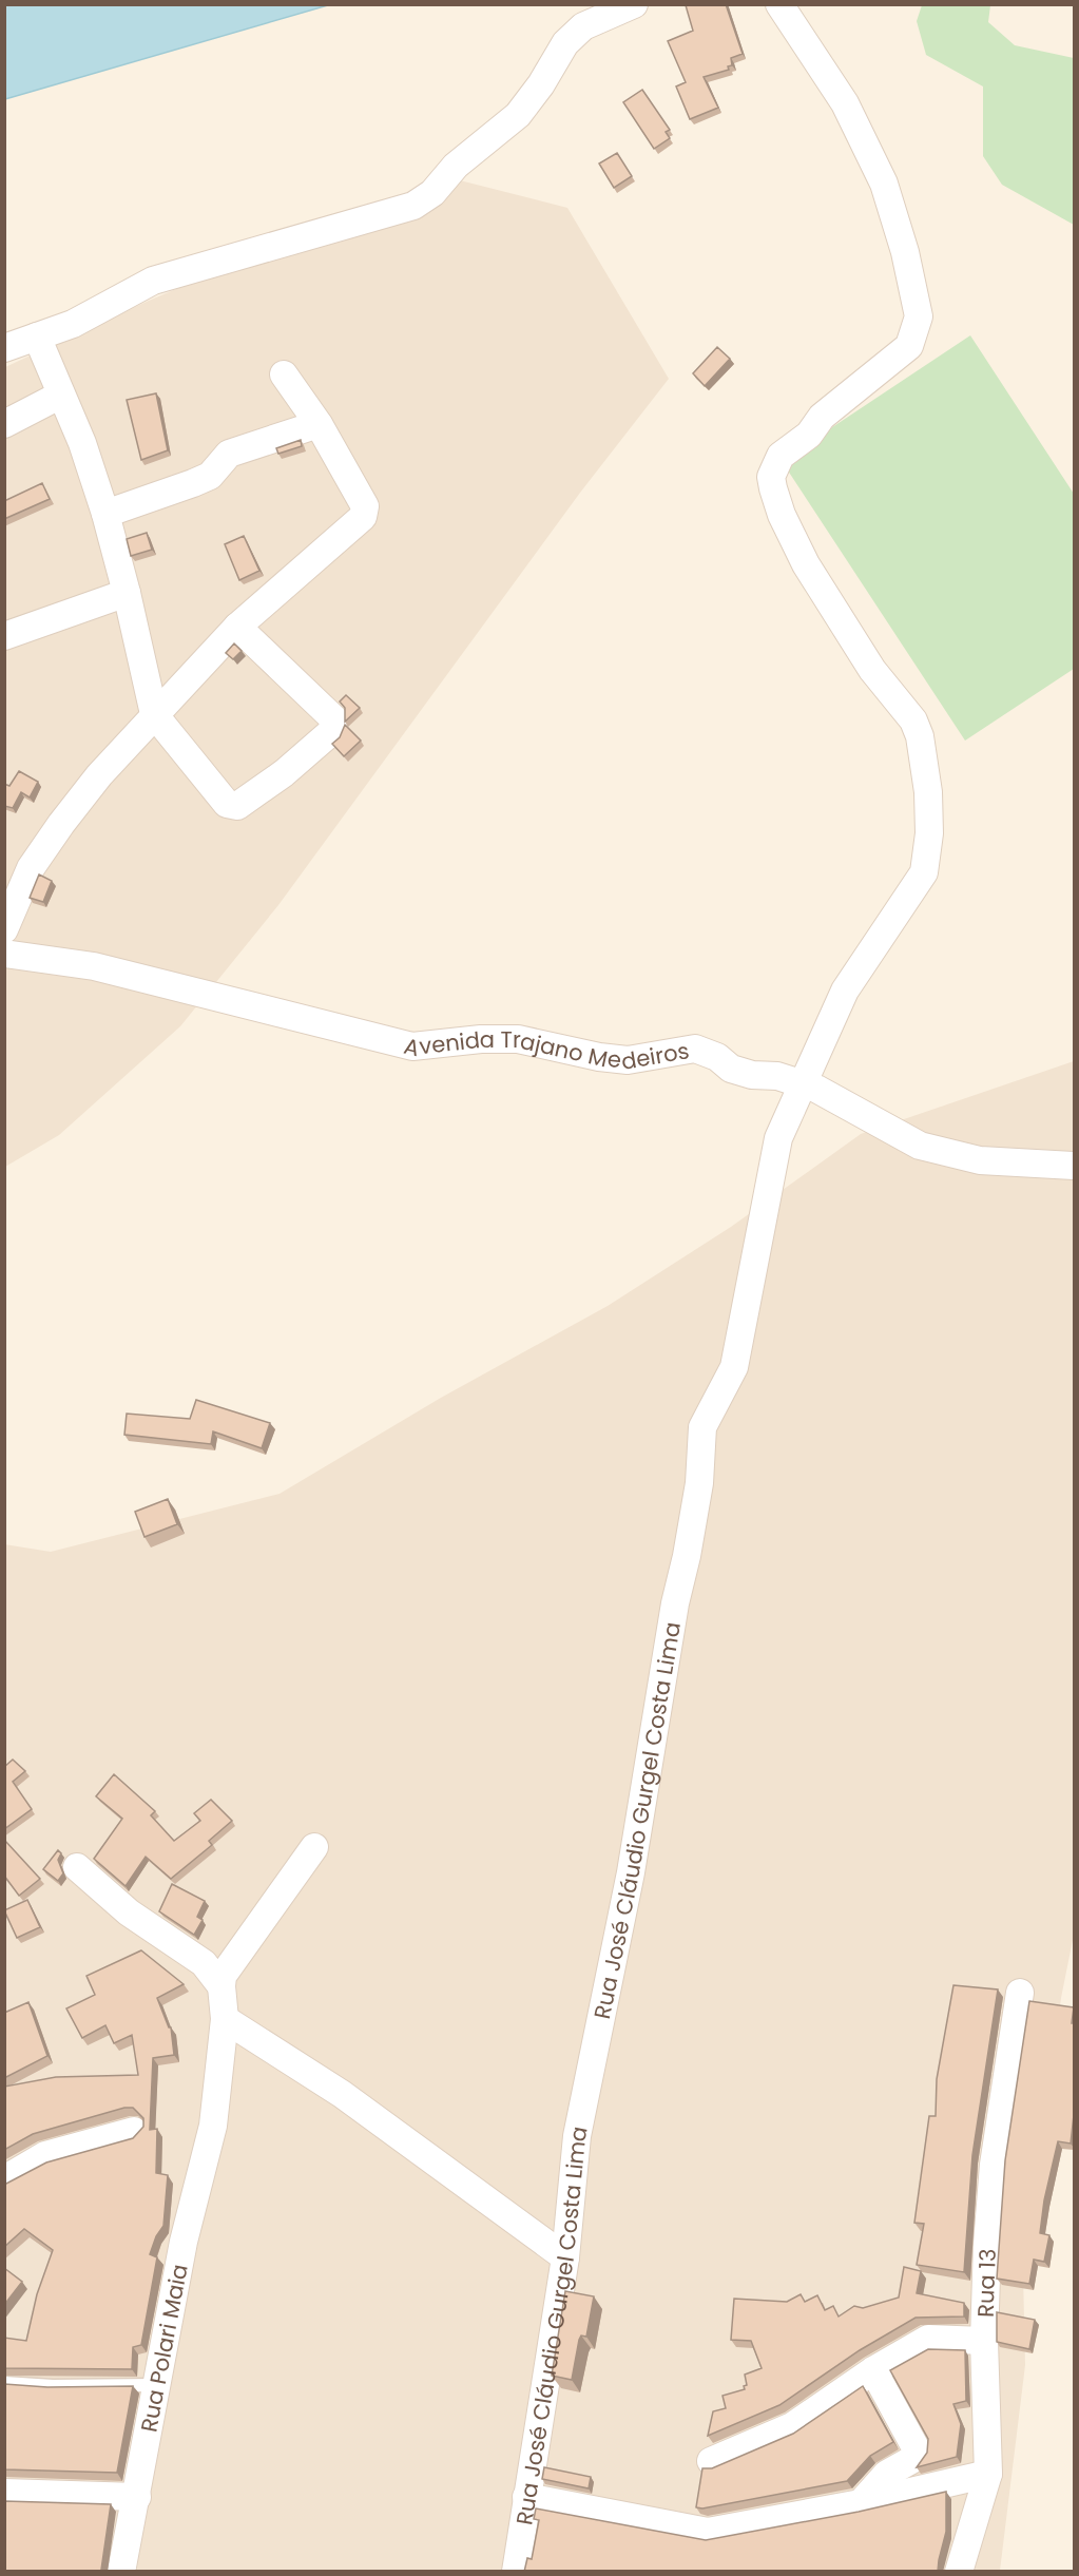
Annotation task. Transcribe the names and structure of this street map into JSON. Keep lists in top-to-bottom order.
{
  "streets": {
    "street": [
      "Avenida Trajano Medeiros",
      "Rua José Cláudio Gurgel Costa Lima",
      "Rua 13",
      "Rua Polari Maia"
    ]
  },
  "crossings": [
    ["Avenida Trajano Medeiros", "Rua José Cláudio Gurgel Costa Lima"]
  ]
}
